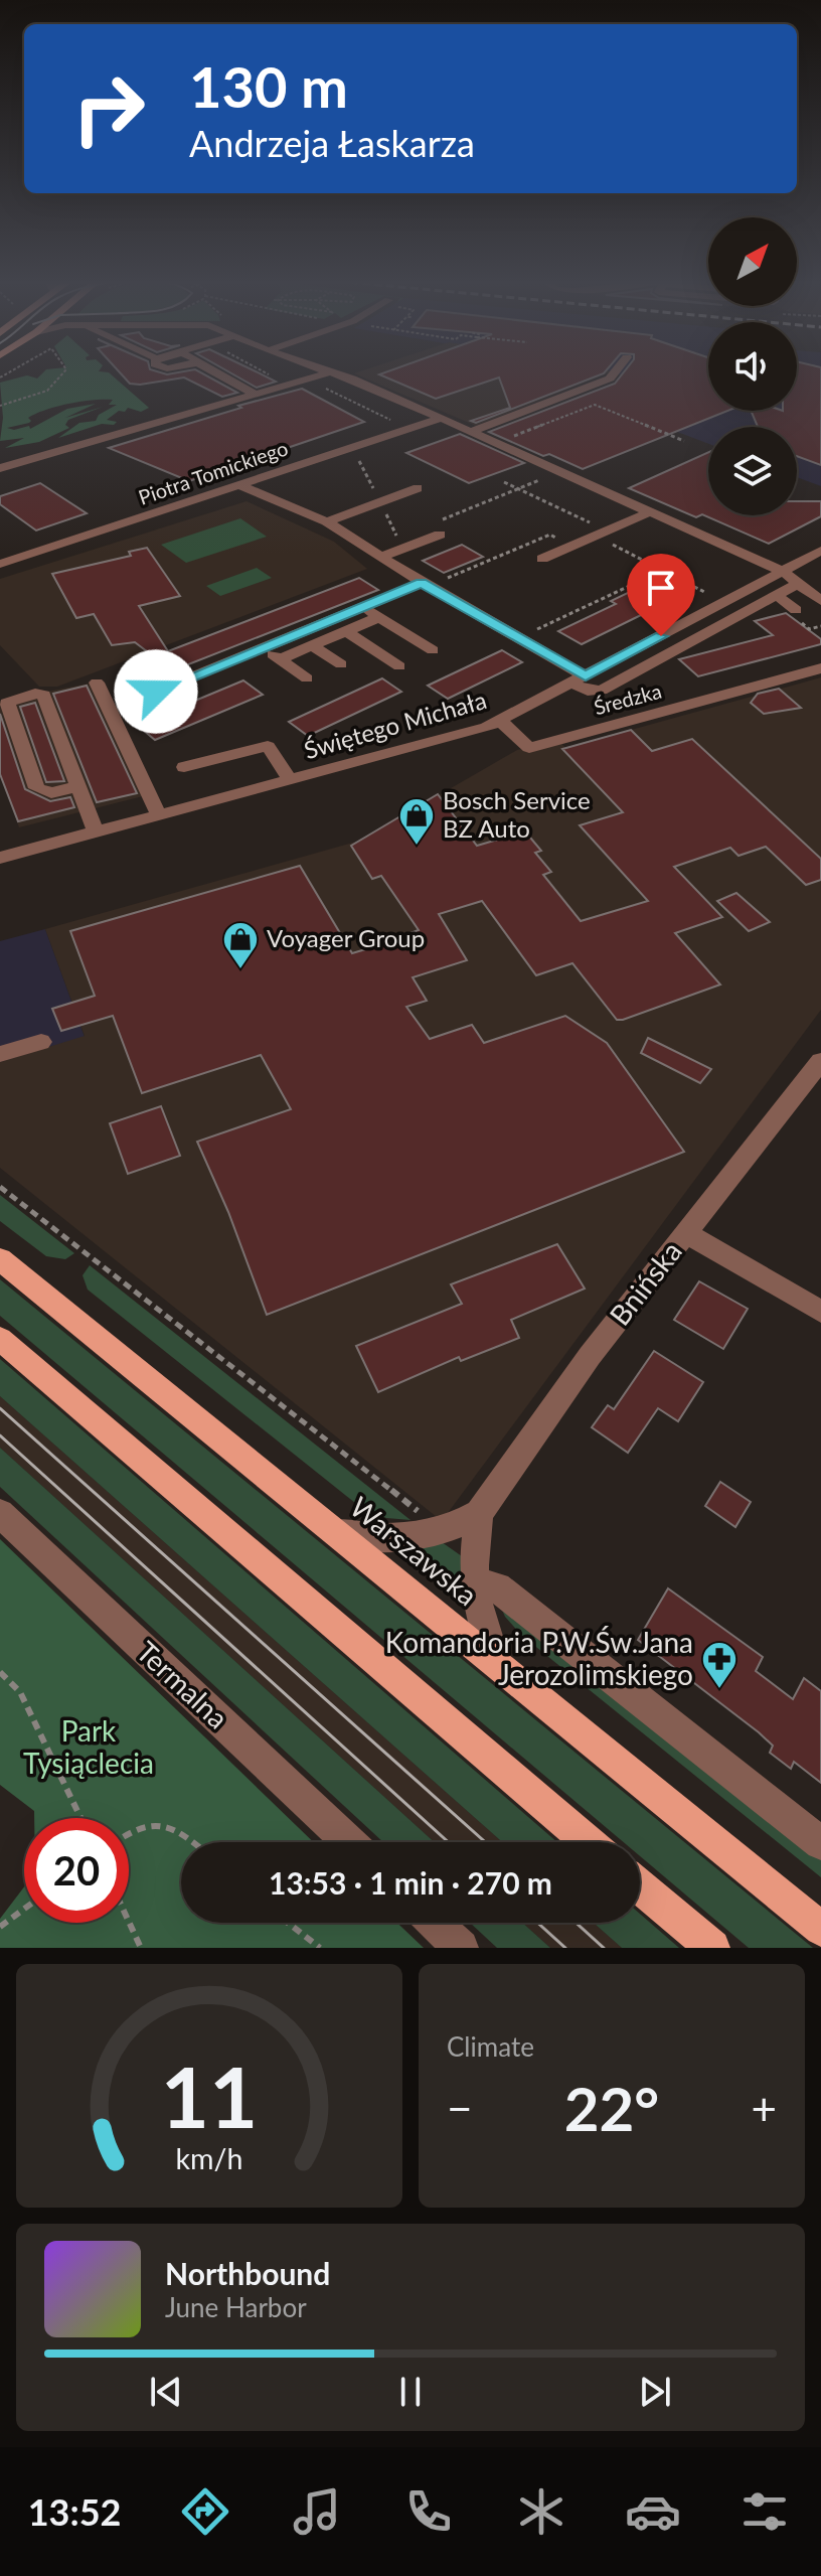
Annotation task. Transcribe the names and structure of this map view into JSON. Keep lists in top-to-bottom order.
{
  "streets": {
    "main road": ["Warszawska"],
    "street": [
      "Piotra Tomickiego",
      "Średzka",
      "Świętego Michała",
      "Bnińska",
      "Termalna"
    ]
  },
  "crossings": [
    ["Średzka", "Świętego Michała"],
    ["Bnińska", "Warszawska"]
  ],
  "parks": ["Park Tysiąclecia"],
  "places": {
    "shop": ["Bosch Service BZ Auto", "Voyager Group"],
    "pharmacy": ["Komandoria P.W.Św.Jana Jerozolimskiego"]
  },
  "north": "top right",
  "page": {
    "turn": ["130 m", "Andrzeja Łaskarza"],
    "limit": "20",
    "trip": "13:53 · 1 min · 270 m",
    "tile": "Climate",
    "heat": ["−", "22°", "+"],
    "song": ["Northbound", "June Harbor"],
    "tabs": "13:52",
    "gauge": ["11", "km/h"]
  }
}
